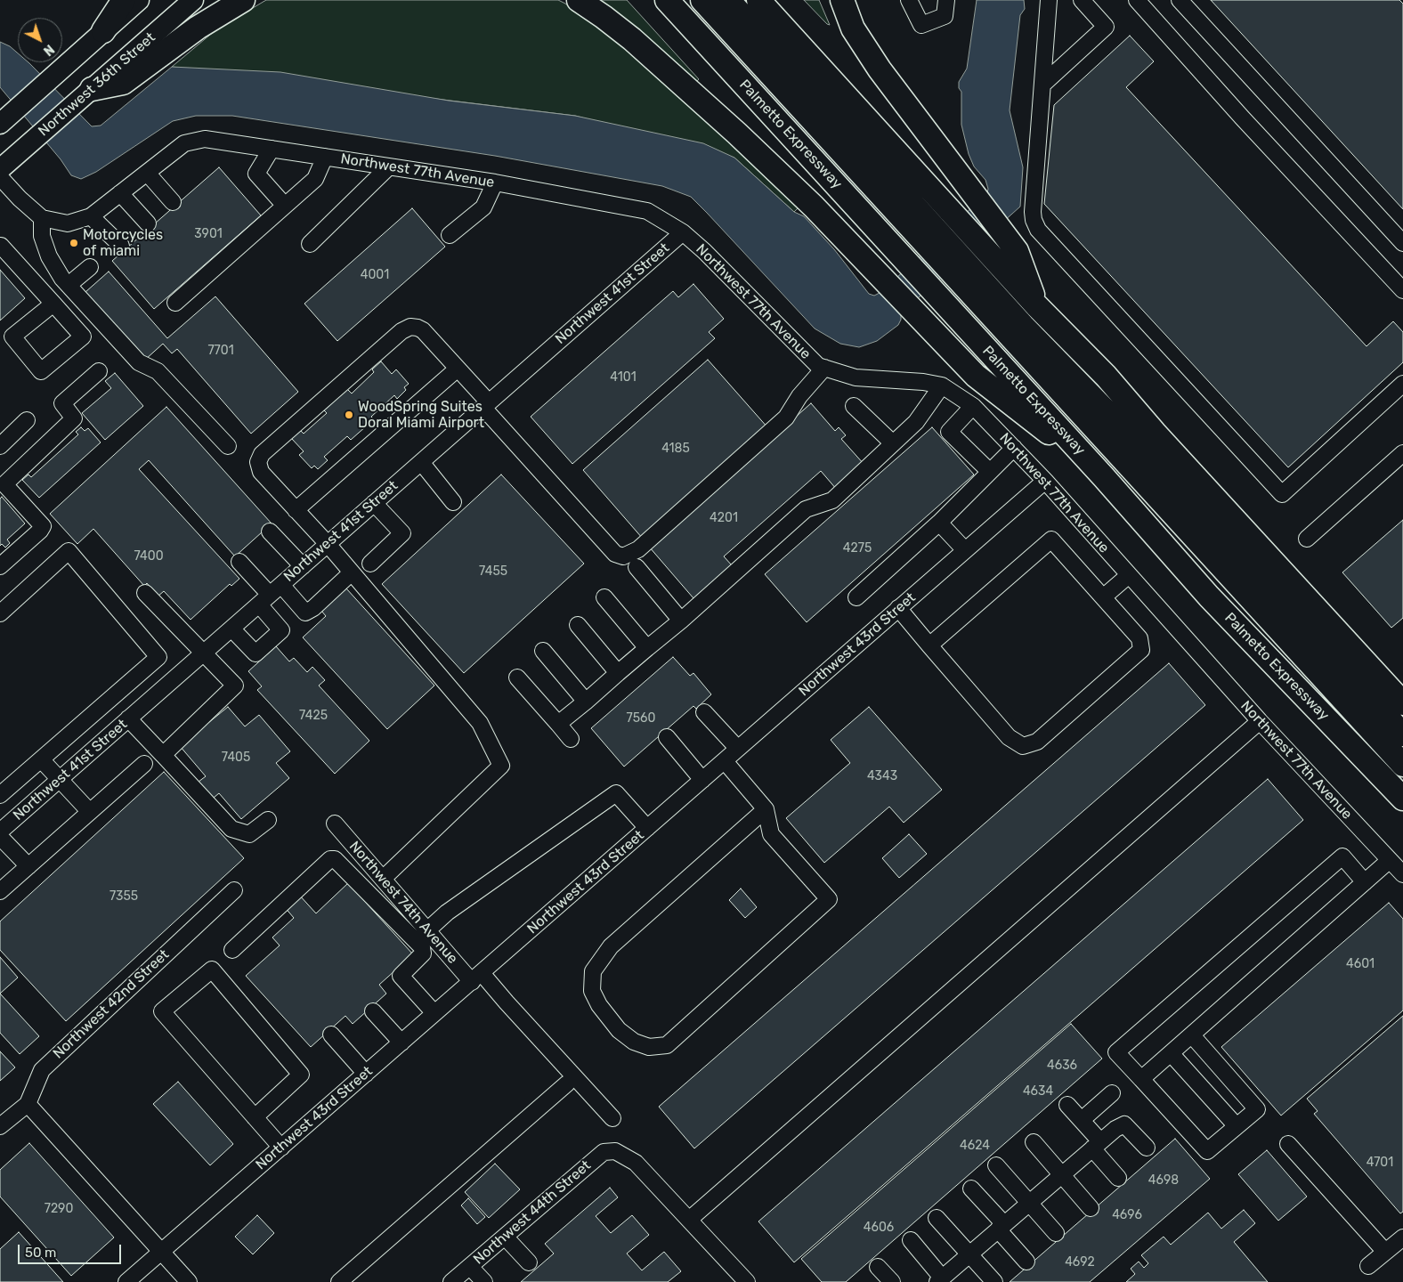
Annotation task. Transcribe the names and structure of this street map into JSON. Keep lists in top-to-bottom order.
{
  "streets": {
    "highway": ["Palmetto Expressway"],
    "main road": ["Northwest 36th Street"],
    "street": [
      "Northwest 77th Avenue",
      "Northwest 41st Street",
      "Northwest 43rd Street",
      "Northwest 74th Avenue",
      "Northwest 42nd Street",
      "Northwest 44th Street"
    ]
  },
  "crossings": [
    ["Northwest 77th Avenue", "Northwest 41st Street"],
    ["Northwest 77th Avenue", "Northwest 43rd Street"],
    ["Northwest 43rd Street", "Northwest 74th Avenue"]
  ],
  "places": ["Motorcycles of miami", "WoodSpring Suites Doral Miami Airport"],
  "house_numbers": [
    "3901",
    "4001",
    "7701",
    "4101",
    "4185",
    "4201",
    "4275",
    "7400",
    "7455",
    "7425",
    "7560",
    "7405",
    "4343",
    "7355",
    "4601",
    "4636",
    "4634",
    "4624",
    "4701",
    "4698",
    "7290",
    "4696",
    "4606",
    "4692"
  ],
  "scale_bar": "50 m",
  "north": "bottom right"
}
